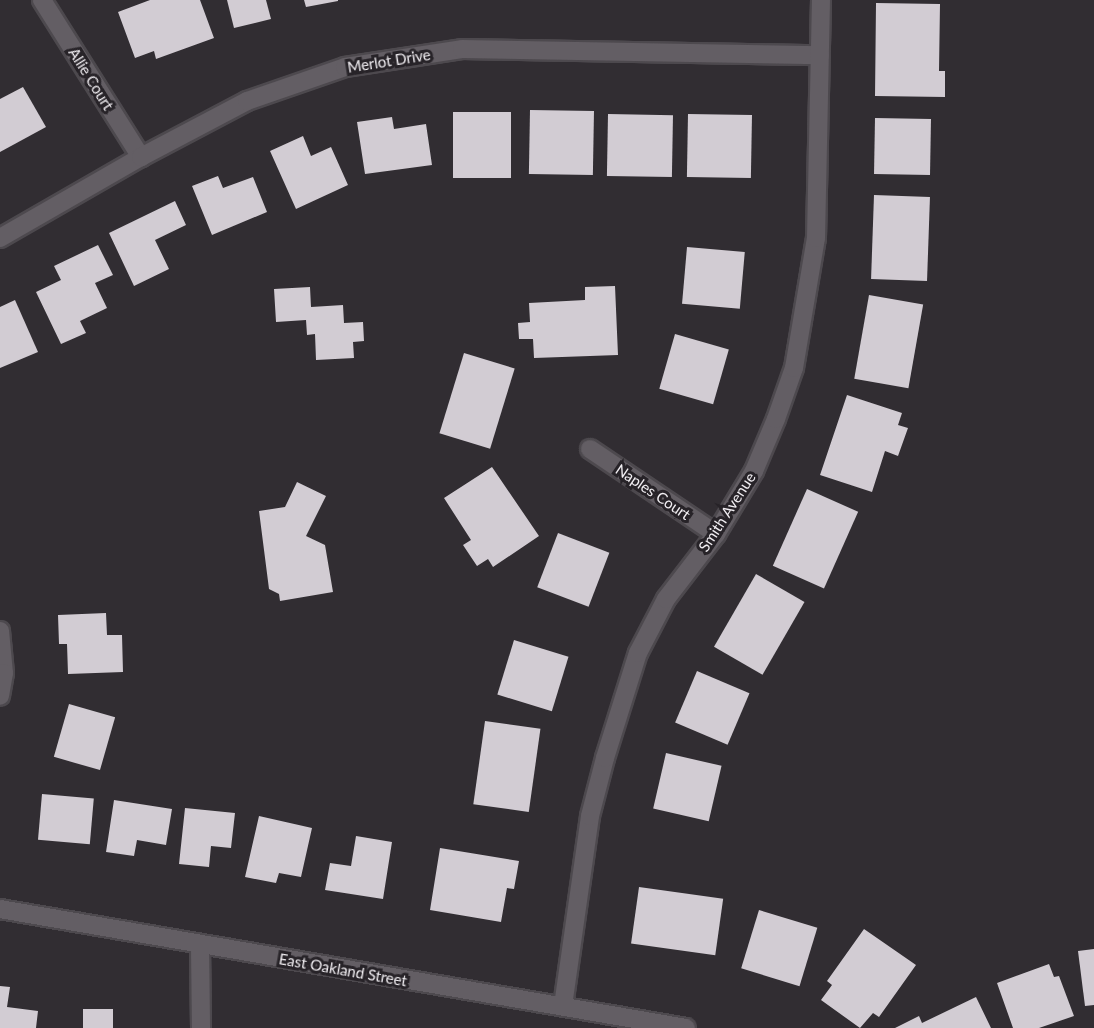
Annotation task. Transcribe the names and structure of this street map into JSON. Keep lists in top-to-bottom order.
{
  "streets": {
    "street": [
      "Merlot Drive",
      "Allie Court",
      "Naples Court",
      "Smith Avenue",
      "East Oakland Street"
    ]
  },
  "crossings": [
    ["Merlot Drive", "Allie Court"],
    ["Merlot Drive", "Smith Avenue"],
    ["Naples Court", "Smith Avenue"],
    ["Smith Avenue", "East Oakland Street"]
  ]
}
